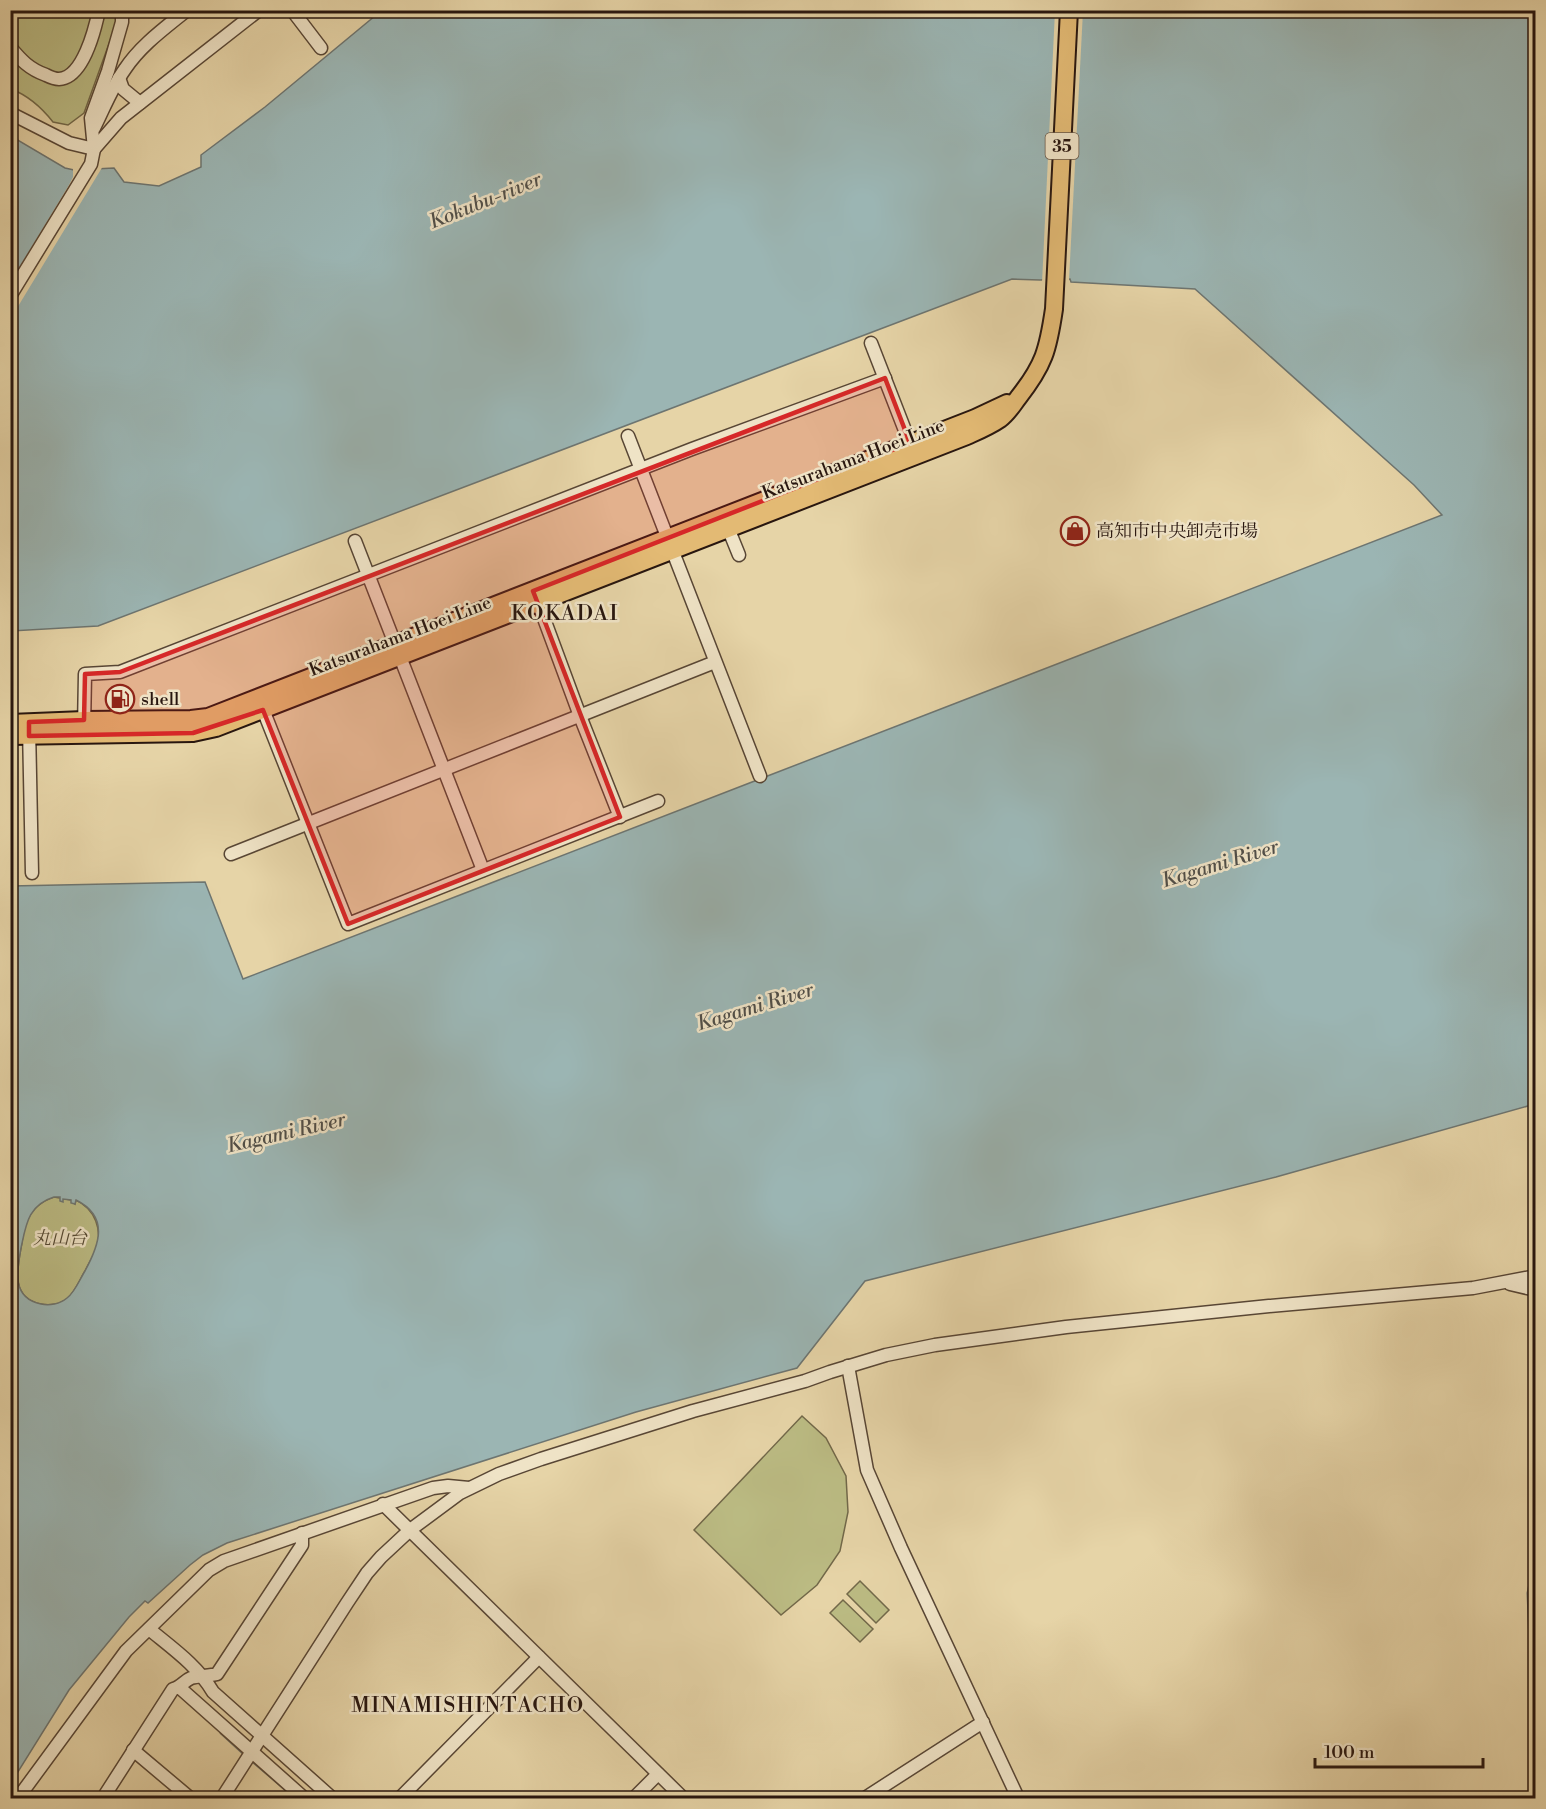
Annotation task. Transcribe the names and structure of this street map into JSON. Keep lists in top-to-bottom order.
{
  "streets": {
    "main road": ["35", "Katsurahama Hoei Line"]
  },
  "districts": ["KOKADAI", "MINAMISHINTACHO"],
  "water": ["Kokubu-river", "Kagami River"],
  "parks": ["丸山台"],
  "places": {
    "shop": ["高知市中央卸売市場"],
    "fuel station": ["shell"]
  },
  "scale_bar": "100 m"
}
